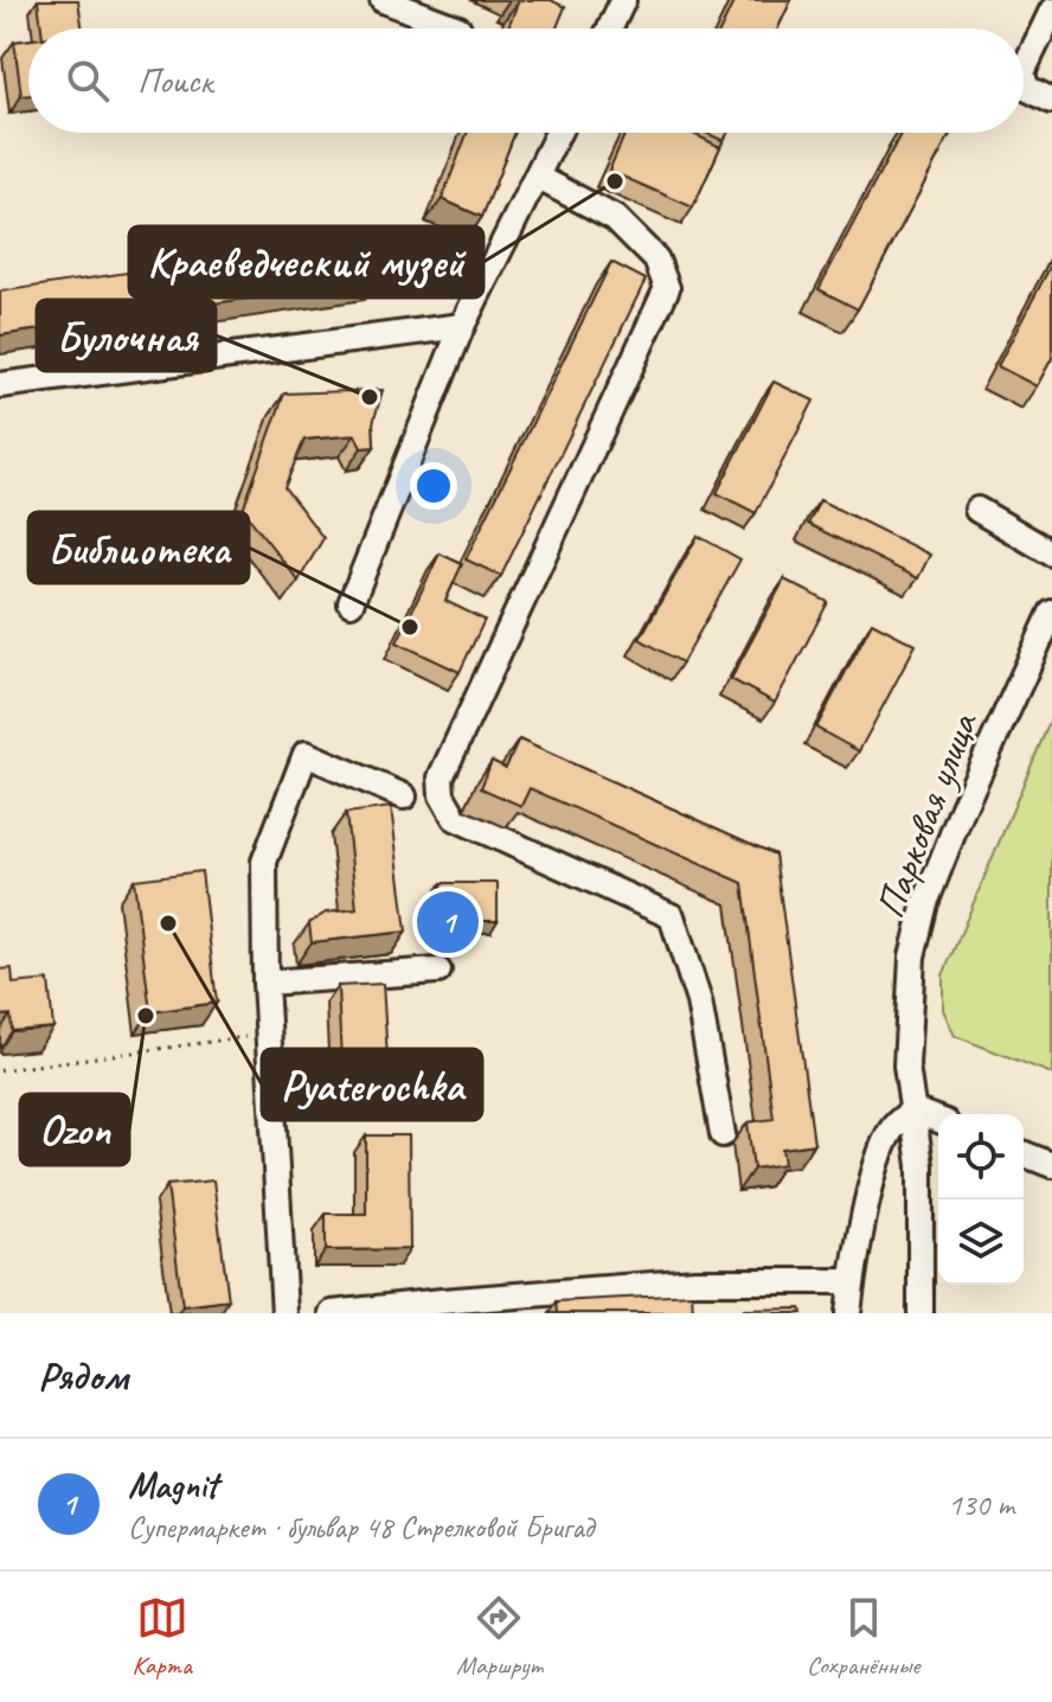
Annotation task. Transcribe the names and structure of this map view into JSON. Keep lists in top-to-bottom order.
{
  "streets": {
    "street": ["Парковая улица"]
  },
  "places": [
    "Краеведческий музей",
    "Булочная",
    "Библиотека",
    "Pyaterochka",
    "Ozon"
  ],
  "page": {
    "search": "Поиск",
    "pins": "1",
    "heading": "Рядом",
    "list": [
      {
        "mark": "1",
        "name": "Magnit",
        "note": "Супермаркет · бульвар 48 Стрелковой Бригад",
        "value": "130 m"
      }
    ],
    "nav": ["Карта", "Маршрут", "Сохранённые"]
  }
}
